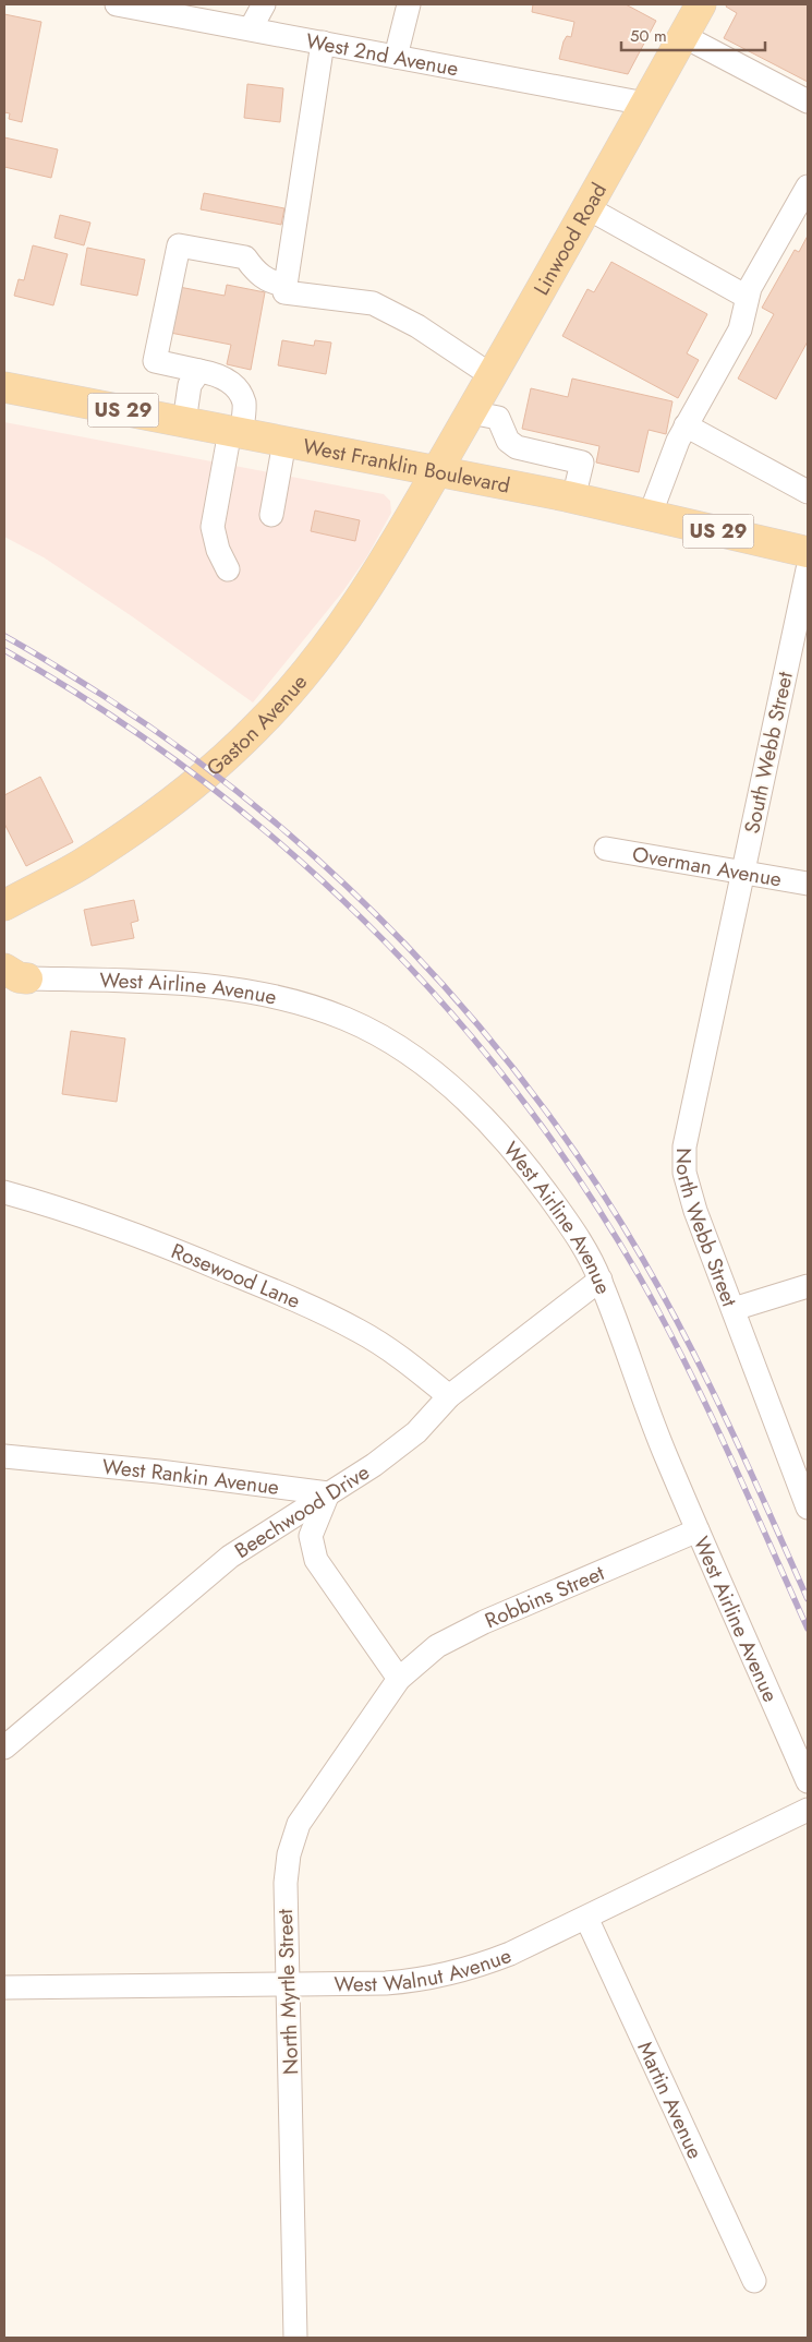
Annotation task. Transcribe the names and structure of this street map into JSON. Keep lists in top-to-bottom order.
{
  "streets": {
    "main road": [
      "Linwood Road",
      "US 29",
      "West Franklin Boulevard",
      "Gaston Avenue"
    ],
    "street": [
      "West 2nd Avenue",
      "South Webb Street",
      "Overman Avenue",
      "West Airline Avenue",
      "North Webb Street",
      "Rosewood Lane",
      "West Rankin Avenue",
      "Beechwood Drive",
      "Robbins Street",
      "West Walnut Avenue",
      "North Myrtle Street",
      "Martin Avenue"
    ]
  },
  "crossings": [
    ["West 2nd Avenue", "Linwood Road"],
    ["Linwood Road", "West Franklin Boulevard"],
    ["Linwood Road", "Gaston Avenue"],
    ["West Franklin Boulevard", "Gaston Avenue"],
    ["South Webb Street", "Overman Avenue"],
    ["South Webb Street", "North Webb Street"],
    ["Overman Avenue", "North Webb Street"],
    ["West Airline Avenue", "Beechwood Drive"],
    ["West Airline Avenue", "Robbins Street"],
    ["Rosewood Lane", "Beechwood Drive"],
    ["West Rankin Avenue", "Beechwood Drive"],
    ["Robbins Street", "North Myrtle Street"],
    ["West Walnut Avenue", "North Myrtle Street"],
    ["West Walnut Avenue", "Martin Avenue"]
  ],
  "scale_bar": "50 m"
}
